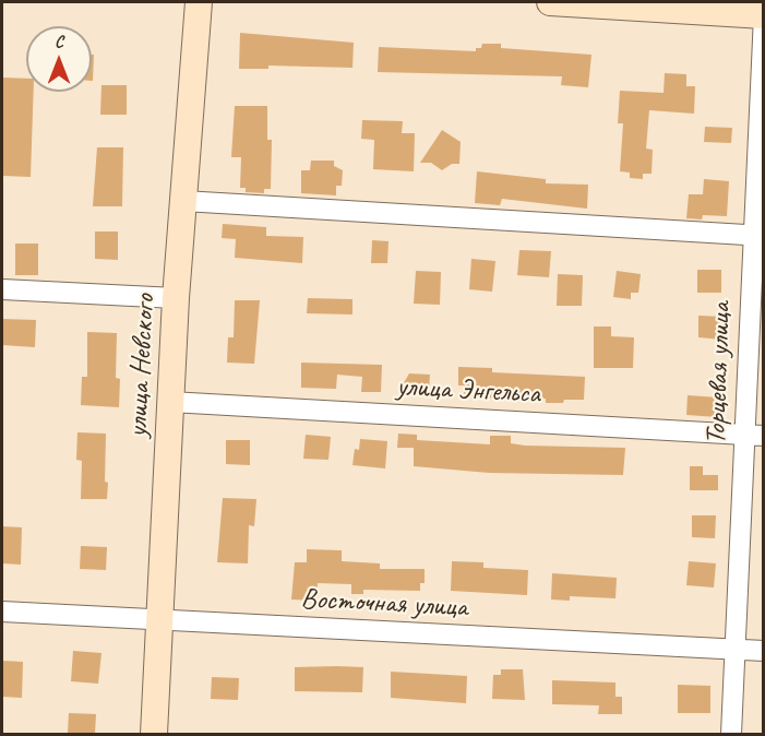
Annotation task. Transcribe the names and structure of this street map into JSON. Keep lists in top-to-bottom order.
{
  "streets": {
    "street": [
      "улица Невского",
      "Торцевая улица",
      "улица Энгельса",
      "Восточная улица"
    ]
  },
  "crossings": [
    ["улица Невского", "улица Энгельса"],
    ["улица Невского", "Восточная улица"],
    ["Торцевая улица", "улица Энгельса"],
    ["Торцевая улица", "Восточная улица"]
  ],
  "north": "top"
}
